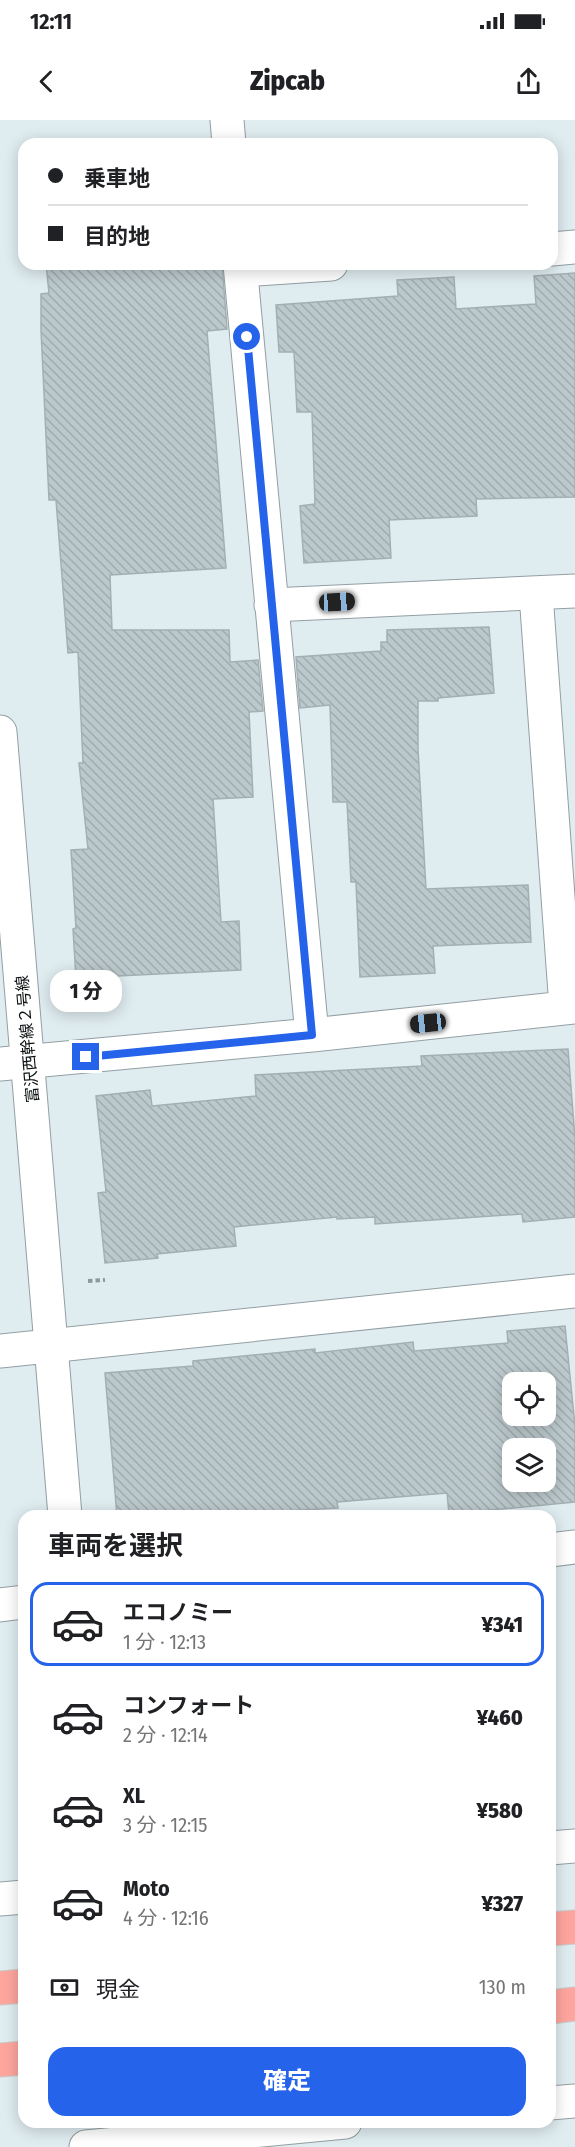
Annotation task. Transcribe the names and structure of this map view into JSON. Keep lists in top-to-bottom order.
{
  "streets": {
    "street": ["富沢西幹線２号線"]
  },
  "page": {
    "status": "12:11",
    "header": "Zipcab",
    "banner": ["乗車地", "目的地"],
    "bubble": "1 分",
    "heading": "車両を選択",
    "list": [
      {
        "name": "エコノミー",
        "note": "1 分 · 12:13",
        "value": "¥341"
      },
      {
        "name": "コンフォート",
        "note": "2 分 · 12:14",
        "value": "¥460"
      },
      {
        "name": "XL",
        "note": "3 分 · 12:15",
        "value": "¥580"
      },
      {
        "name": "Moto",
        "note": "4 分 · 12:16",
        "value": "¥327"
      }
    ],
    "pay": ["現金", "130 m"],
    "buttons": "確定"
  }
}
